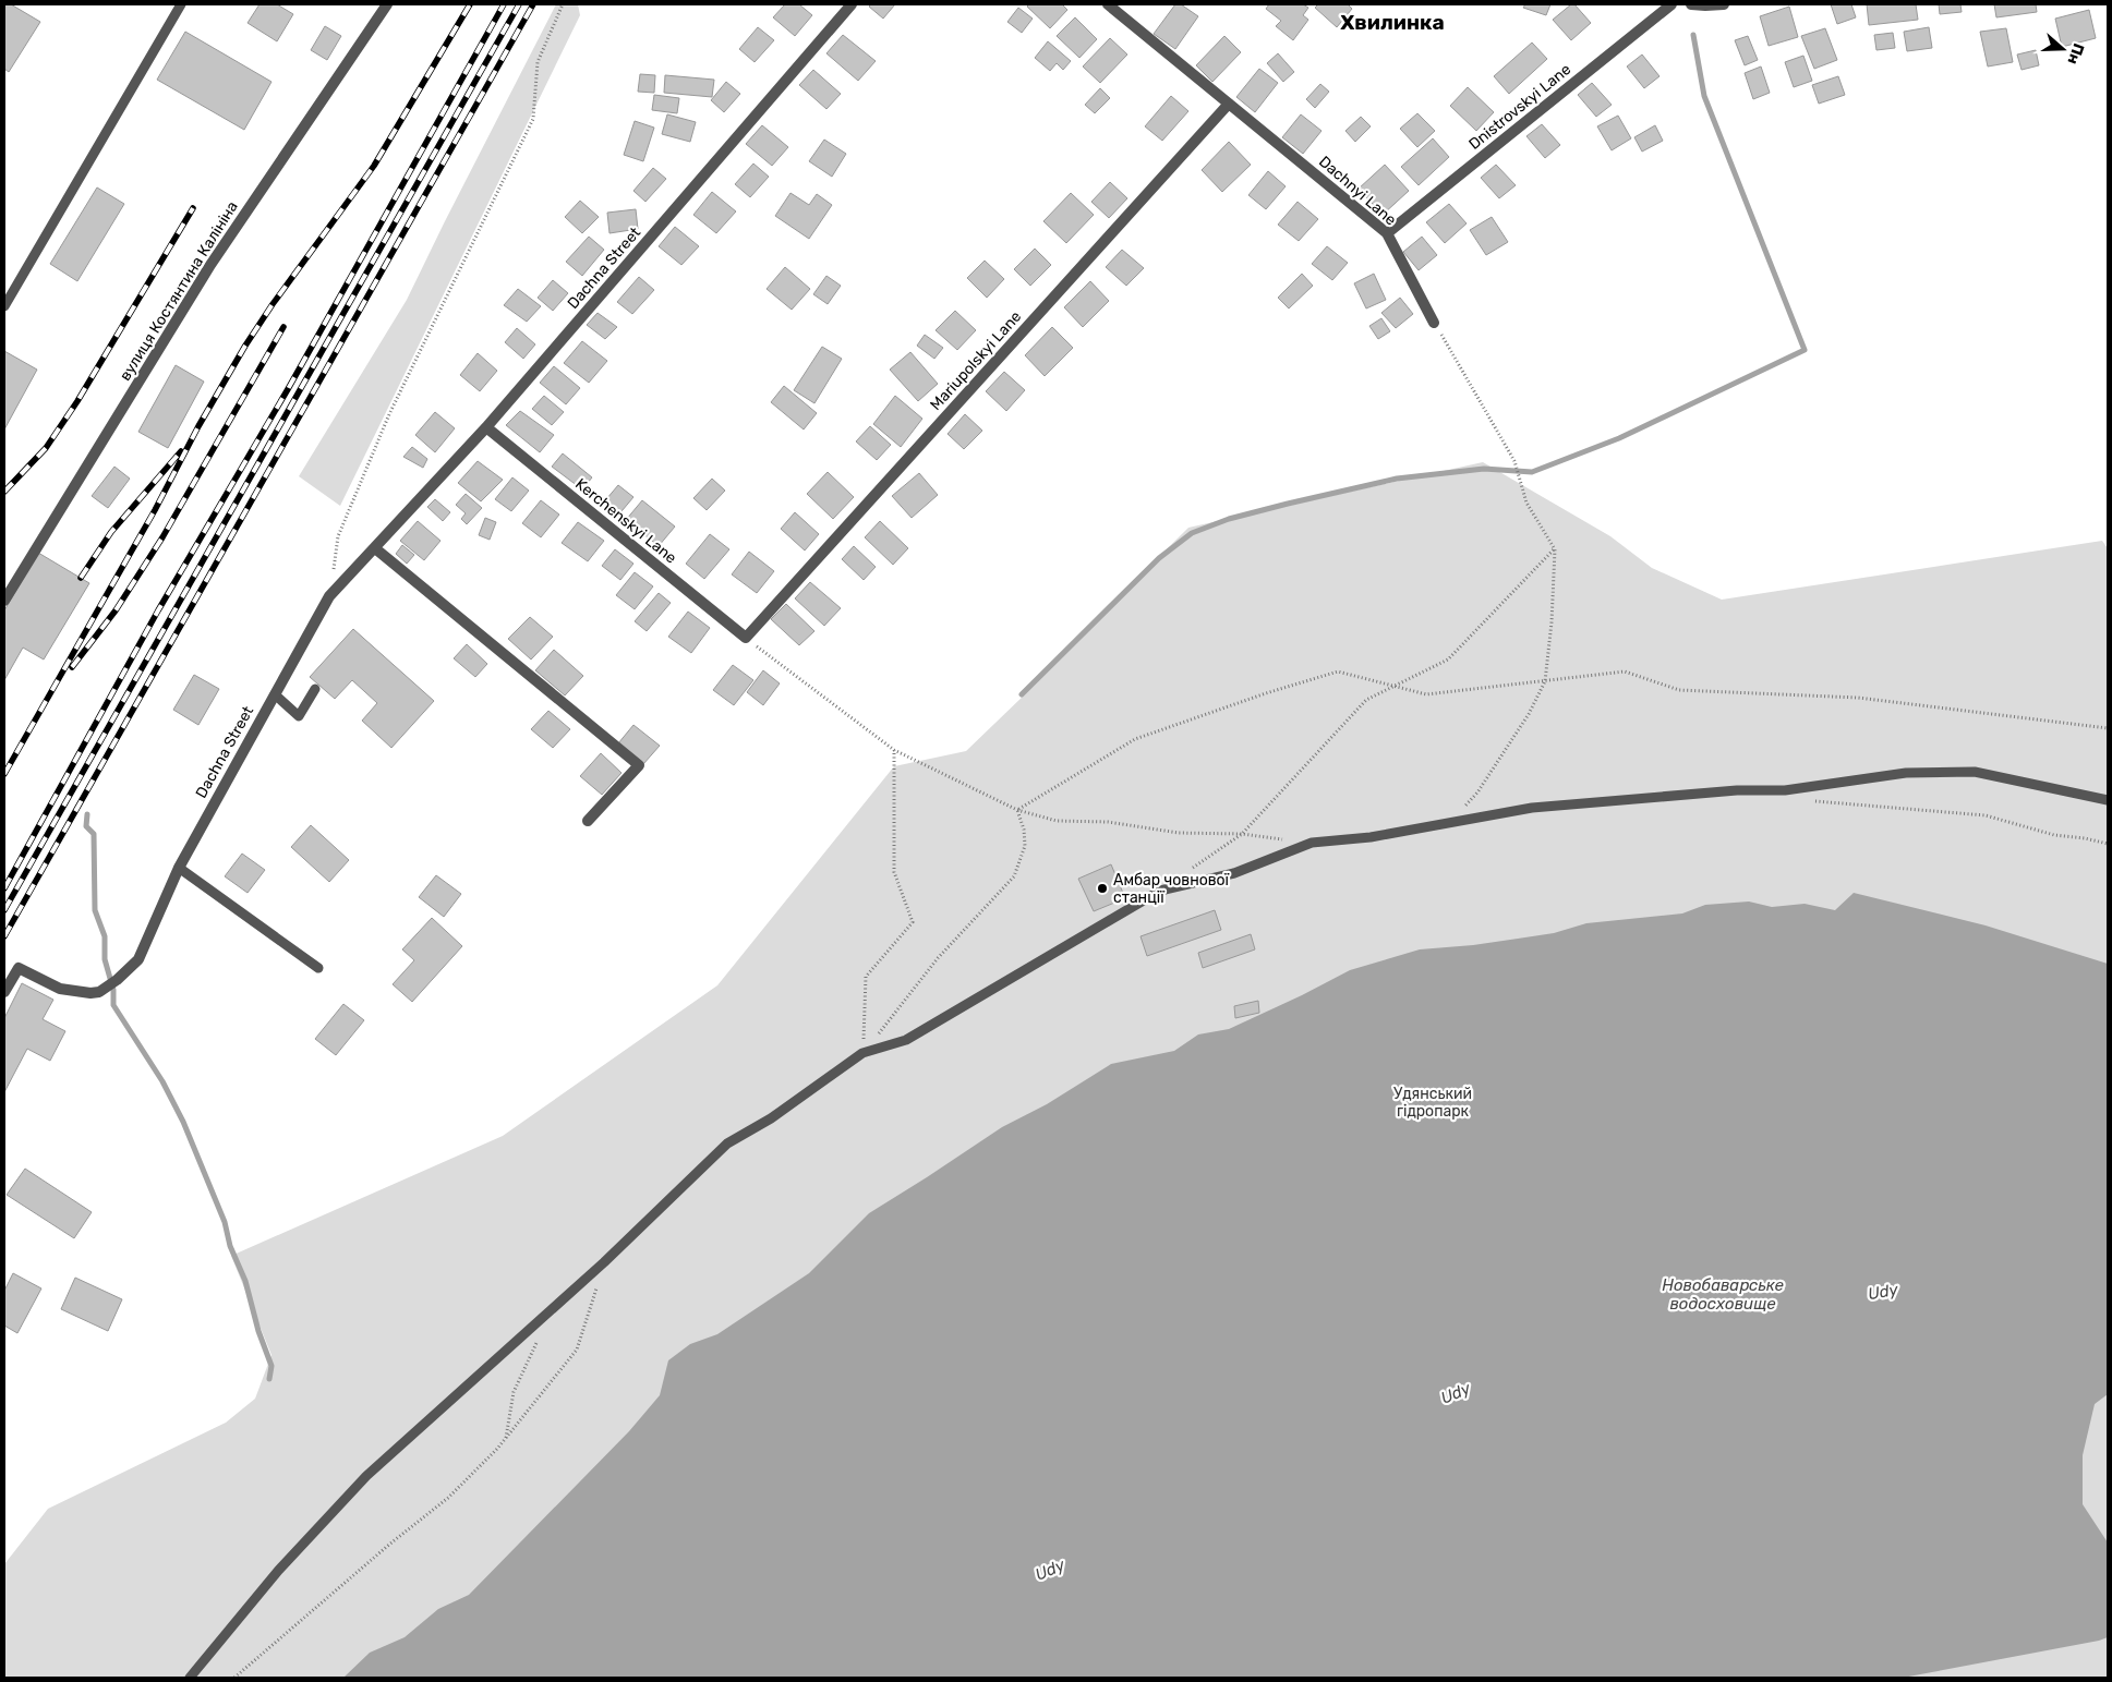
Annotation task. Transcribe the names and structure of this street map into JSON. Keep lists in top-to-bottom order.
{
  "streets": {
    "street": [
      "Dnistrovskyi Lane",
      "Dachnyi Lane",
      "Dachna Street",
      "вулиця Костянтина Калініна",
      "Mariupolskyi Lane",
      "Kerchenskyi Lane"
    ]
  },
  "crossings": [
    ["Dnistrovskyi Lane", "Dachnyi Lane"],
    ["Dachnyi Lane", "Mariupolskyi Lane"],
    ["Dachna Street", "Kerchenskyi Lane"],
    ["Mariupolskyi Lane", "Kerchenskyi Lane"]
  ],
  "districts": ["Хвилинка"],
  "water": ["Новобаварське водосховище", "Udy"],
  "parks": ["Удянський гідропарк"],
  "places": ["Амбар човнової станції"],
  "north": "right"
}
